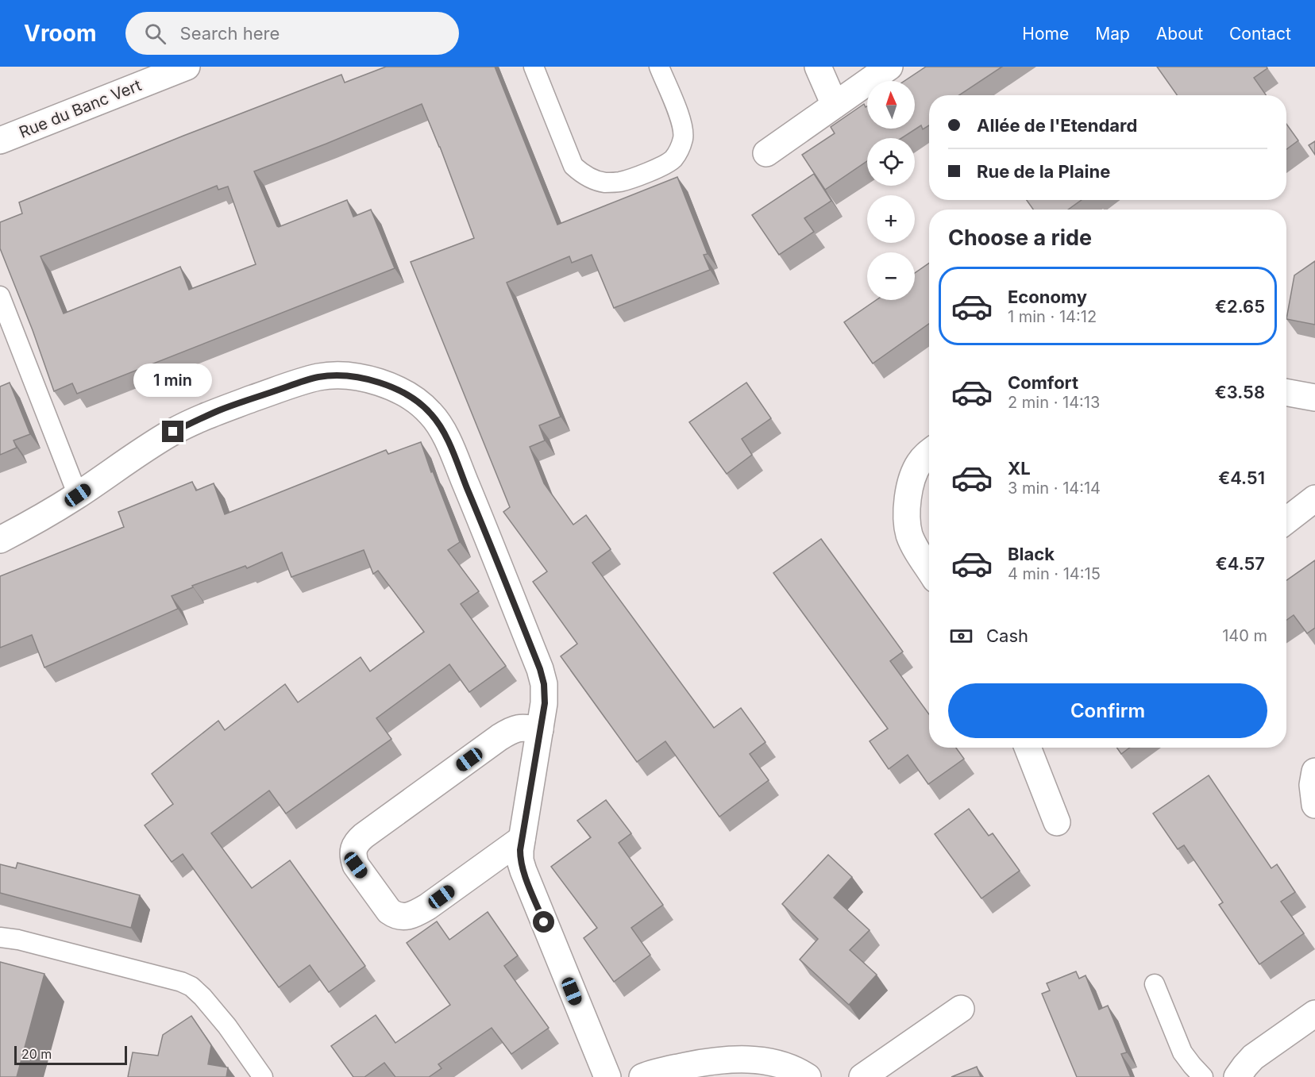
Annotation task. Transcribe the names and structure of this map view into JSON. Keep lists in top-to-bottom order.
{
  "streets": {
    "street": ["Rue du Banc Vert"]
  },
  "scale_bar": "20 m",
  "north": "top",
  "page": {
    "header": "Vroom",
    "search": "Search here",
    "nav": [
      "Home",
      "Map",
      "About",
      "Contact"
    ],
    "map_buttons": ["+", "−"],
    "banner": ["Allée de l'Etendard", "Rue de la Plaine"],
    "heading": "Choose a ride",
    "list": [
      {
        "name": "Economy",
        "note": "1 min · 14:12",
        "value": "€2.65"
      },
      {
        "name": "Comfort",
        "note": "2 min · 14:13",
        "value": "€3.58"
      },
      {
        "name": "XL",
        "note": "3 min · 14:14",
        "value": "€4.51"
      },
      {
        "name": "Black",
        "note": "4 min · 14:15",
        "value": "€4.57"
      }
    ],
    "bubble": "1 min",
    "pay": ["Cash", "140 m"],
    "buttons": "Confirm",
    "scale": "20 m"
  }
}
